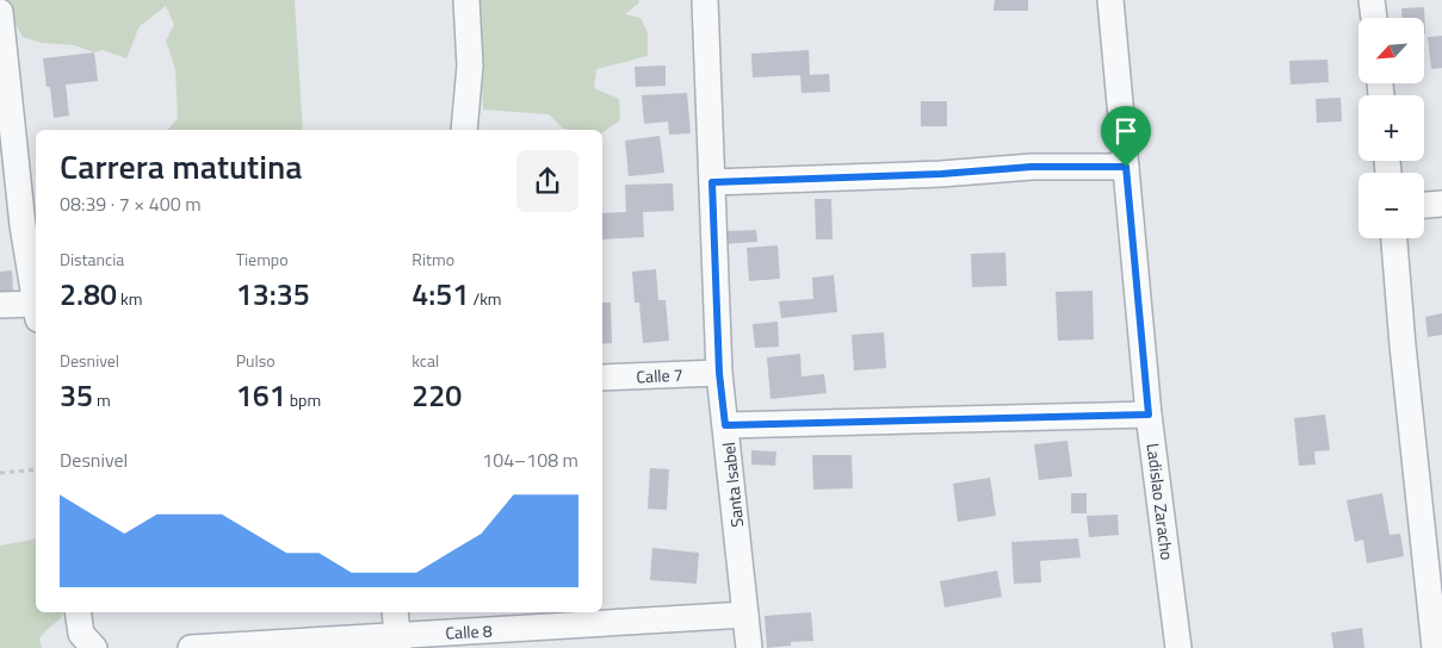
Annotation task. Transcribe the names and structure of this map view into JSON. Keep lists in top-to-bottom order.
{
  "streets": {
    "street": [
      "Calle 7",
      "Santa Isabel",
      "Ladislao Zaracho",
      "Calle 8"
    ]
  },
  "crossings": [
    ["Calle 7", "Santa Isabel"],
    ["Santa Isabel", "Calle 8"]
  ],
  "north": "bottom left",
  "page": {
    "map_buttons": ["+", "−"],
    "heading": ["Carrera matutina", "08:39 · 7 × 400 m"],
    "stats": [
      ["Distancia", "2.80 km"],
      ["Tiempo", "13:35"],
      ["Ritmo", "4:51 /km"],
      ["Desnivel", "35 m"],
      ["Pulso", "161 bpm"],
      ["kcal", "220"]
    ],
    "chart": ["Desnivel", "104–108 m"]
  }
}
